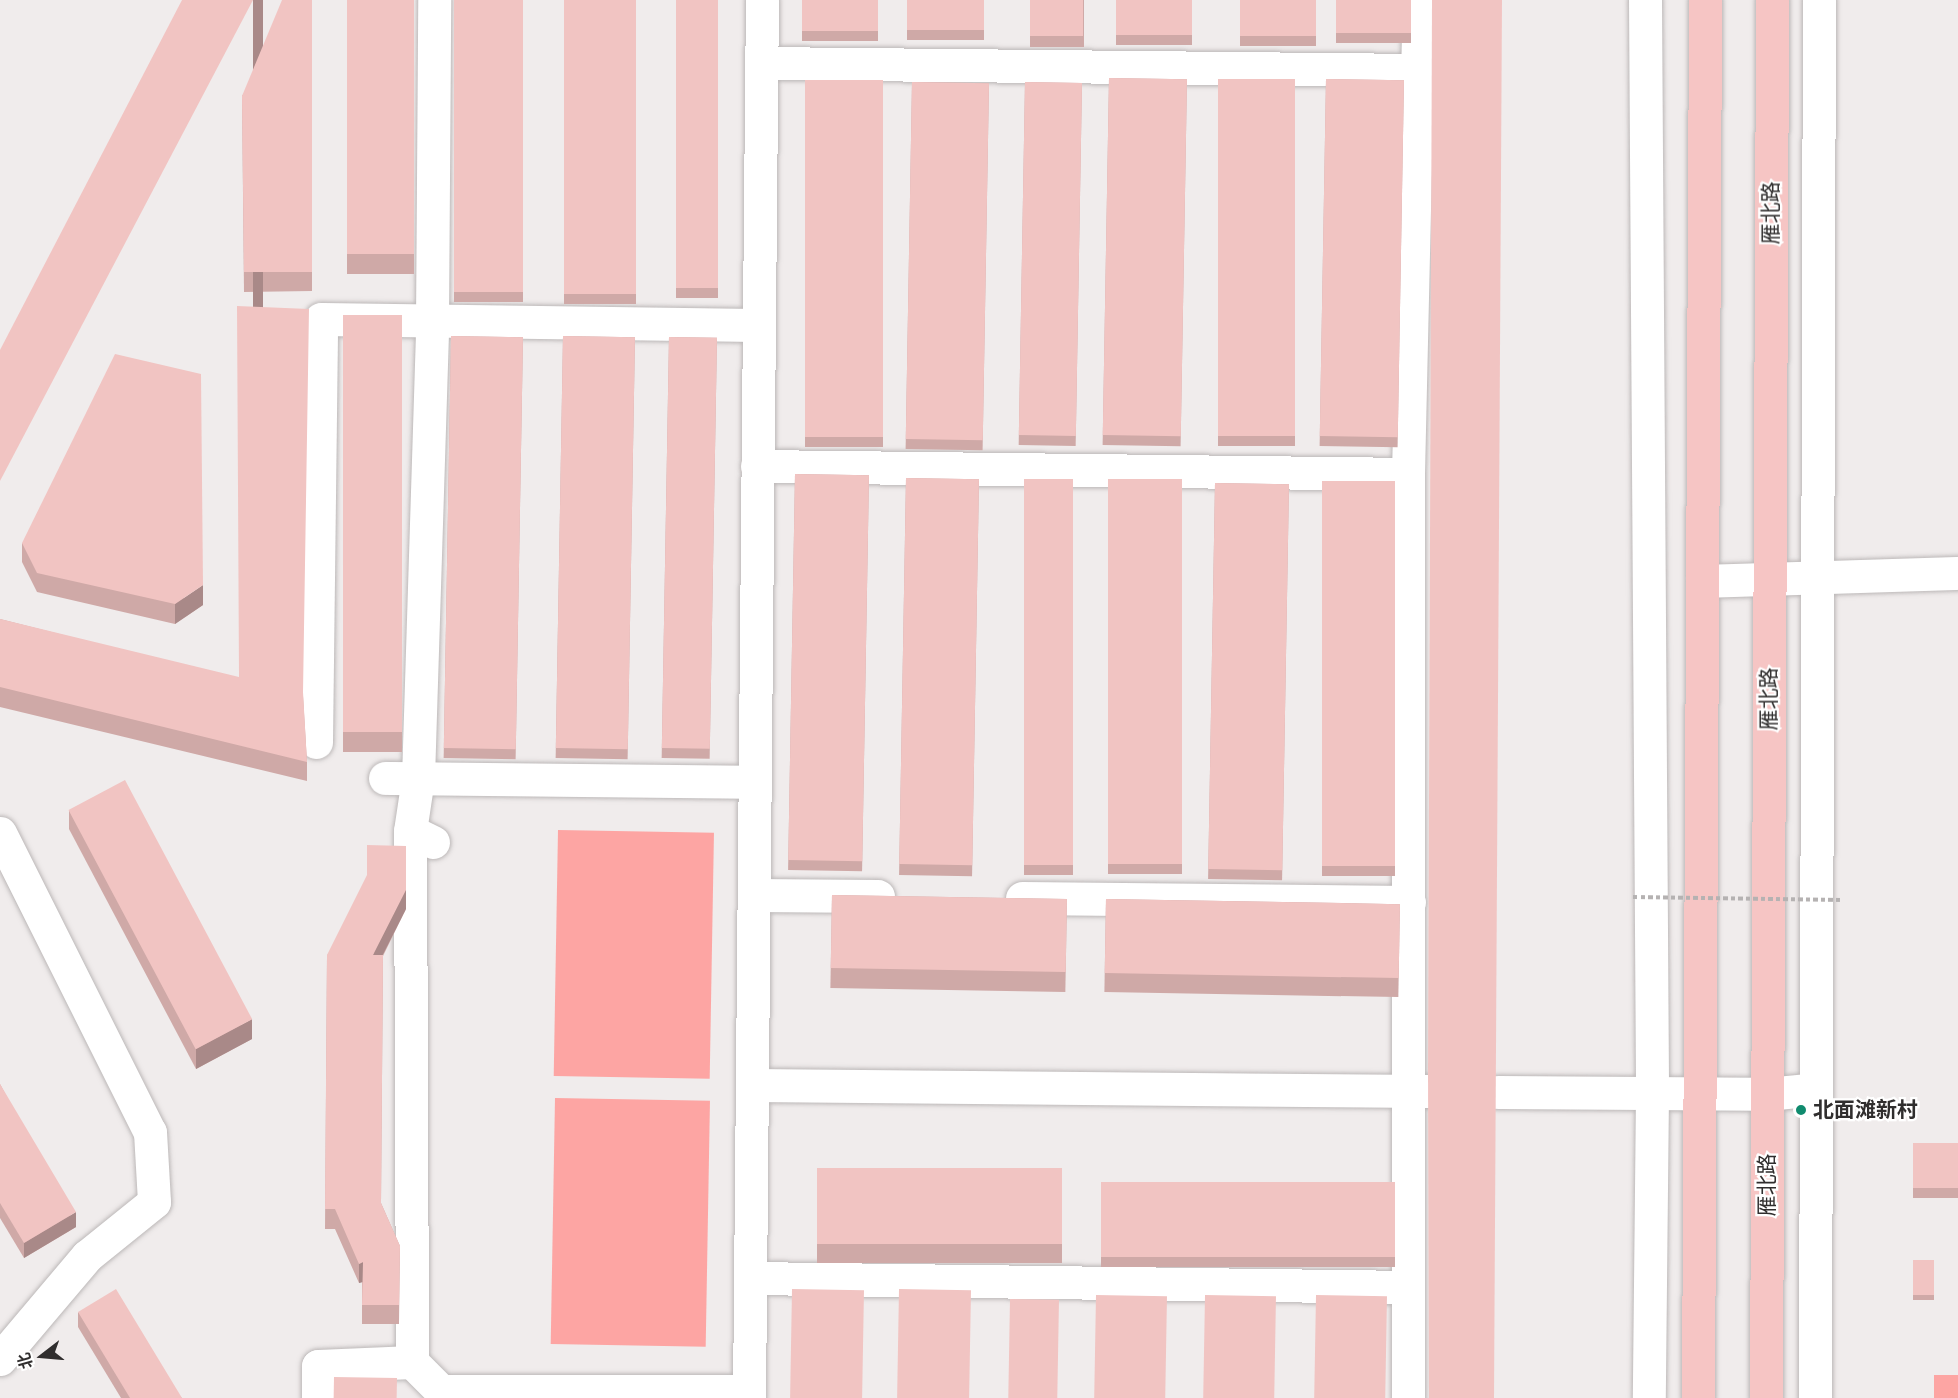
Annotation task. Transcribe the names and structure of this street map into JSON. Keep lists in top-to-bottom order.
{
  "streets": {
    "main road": ["雁北路"]
  },
  "places": ["北面滩新村"],
  "north": "left"
}
